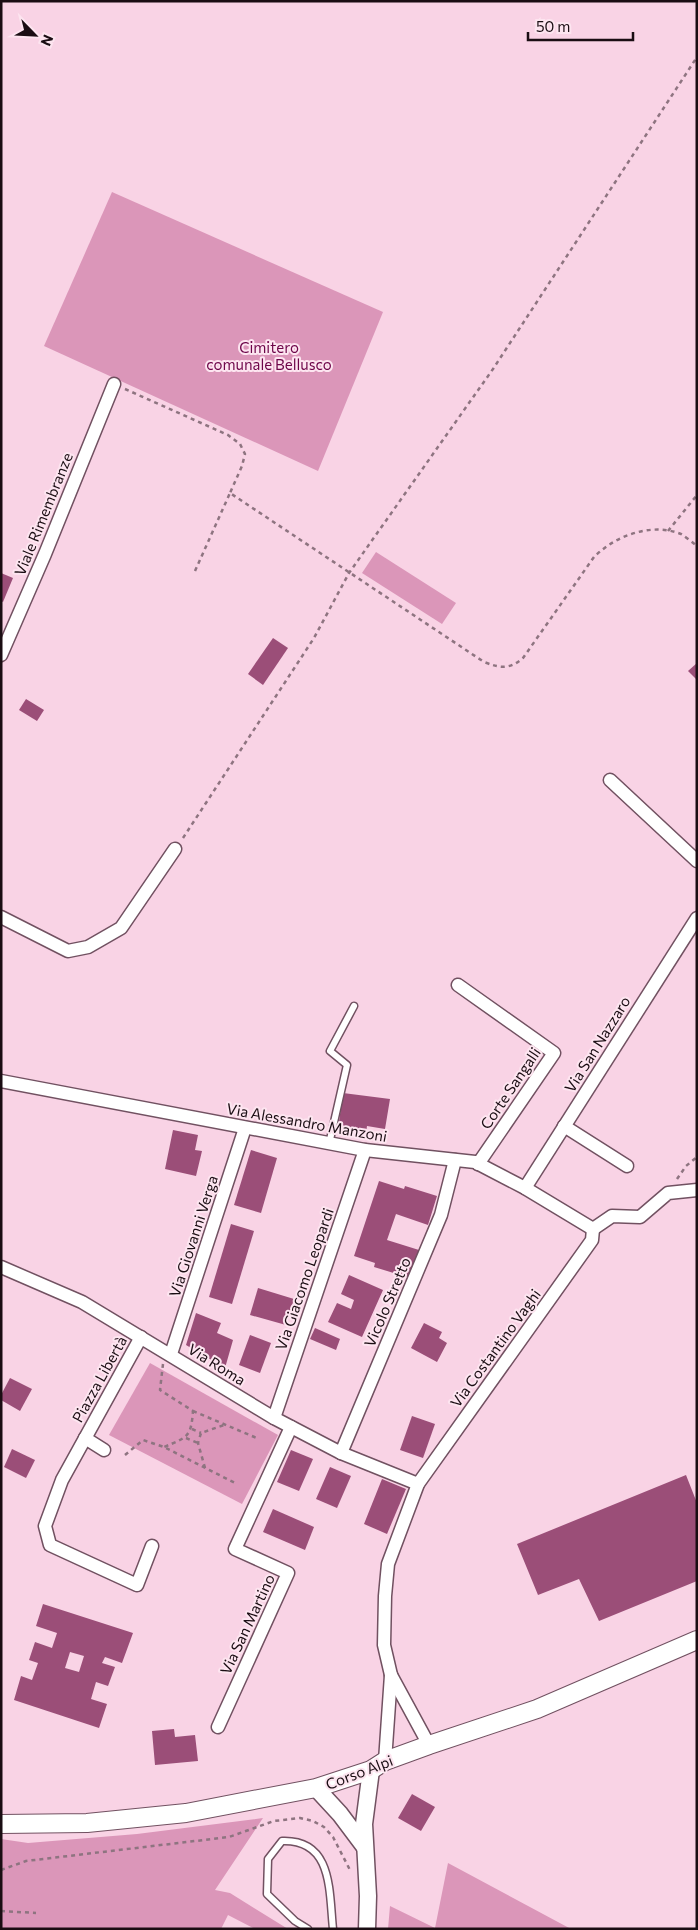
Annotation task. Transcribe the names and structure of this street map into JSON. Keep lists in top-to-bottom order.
{
  "streets": {
    "main road": ["Corso Alpi"],
    "street": [
      "Viale Rimembranze",
      "Via San Nazzaro",
      "Corte Sangalli",
      "Via Alessandro Manzoni",
      "Via Giovanni Verga",
      "Via Giacomo Leopardi",
      "Vicolo Stretto",
      "Via Costantino Vaghi",
      "Via Roma",
      "Piazza Libertà",
      "Via San Martino"
    ]
  },
  "crossings": [
    ["Via San Nazzaro", "Via Alessandro Manzoni"],
    ["Corte Sangalli", "Via Alessandro Manzoni"],
    ["Via Alessandro Manzoni", "Via Giovanni Verga"],
    ["Via Alessandro Manzoni", "Via Giacomo Leopardi"],
    ["Via Alessandro Manzoni", "Vicolo Stretto"],
    ["Via Alessandro Manzoni", "Via Costantino Vaghi"],
    ["Via Giovanni Verga", "Via Roma"],
    ["Via Giacomo Leopardi", "Via Roma"],
    ["Vicolo Stretto", "Via Roma"],
    ["Via Costantino Vaghi", "Via Roma"],
    ["Via Roma", "Piazza Libertà"],
    ["Via Roma", "Via San Martino"]
  ],
  "parks": ["Cimitero comunale Bellusco"],
  "scale_bar": "50 m",
  "north": "bottom right"
}
